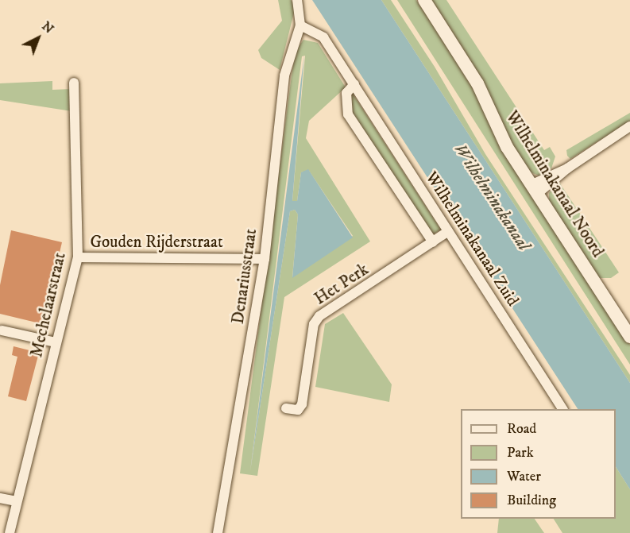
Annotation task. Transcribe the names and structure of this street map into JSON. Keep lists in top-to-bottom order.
{
  "streets": {
    "street": [
      "Wilhelminakanaal Noord",
      "Wilhelminakanaal Zuid",
      "Gouden Rijderstraat",
      "Denariusstraat",
      "Het Perk",
      "Mechelaarstraat"
    ]
  },
  "crossings": [
    ["Wilhelminakanaal Zuid", "Denariusstraat"],
    ["Wilhelminakanaal Zuid", "Het Perk"],
    ["Gouden Rijderstraat", "Denariusstraat"],
    ["Gouden Rijderstraat", "Mechelaarstraat"]
  ],
  "water": ["Wilhelminakanaal"],
  "legend": [
    "Road",
    "Park",
    "Water",
    "Building"
  ],
  "north": "top right"
}
